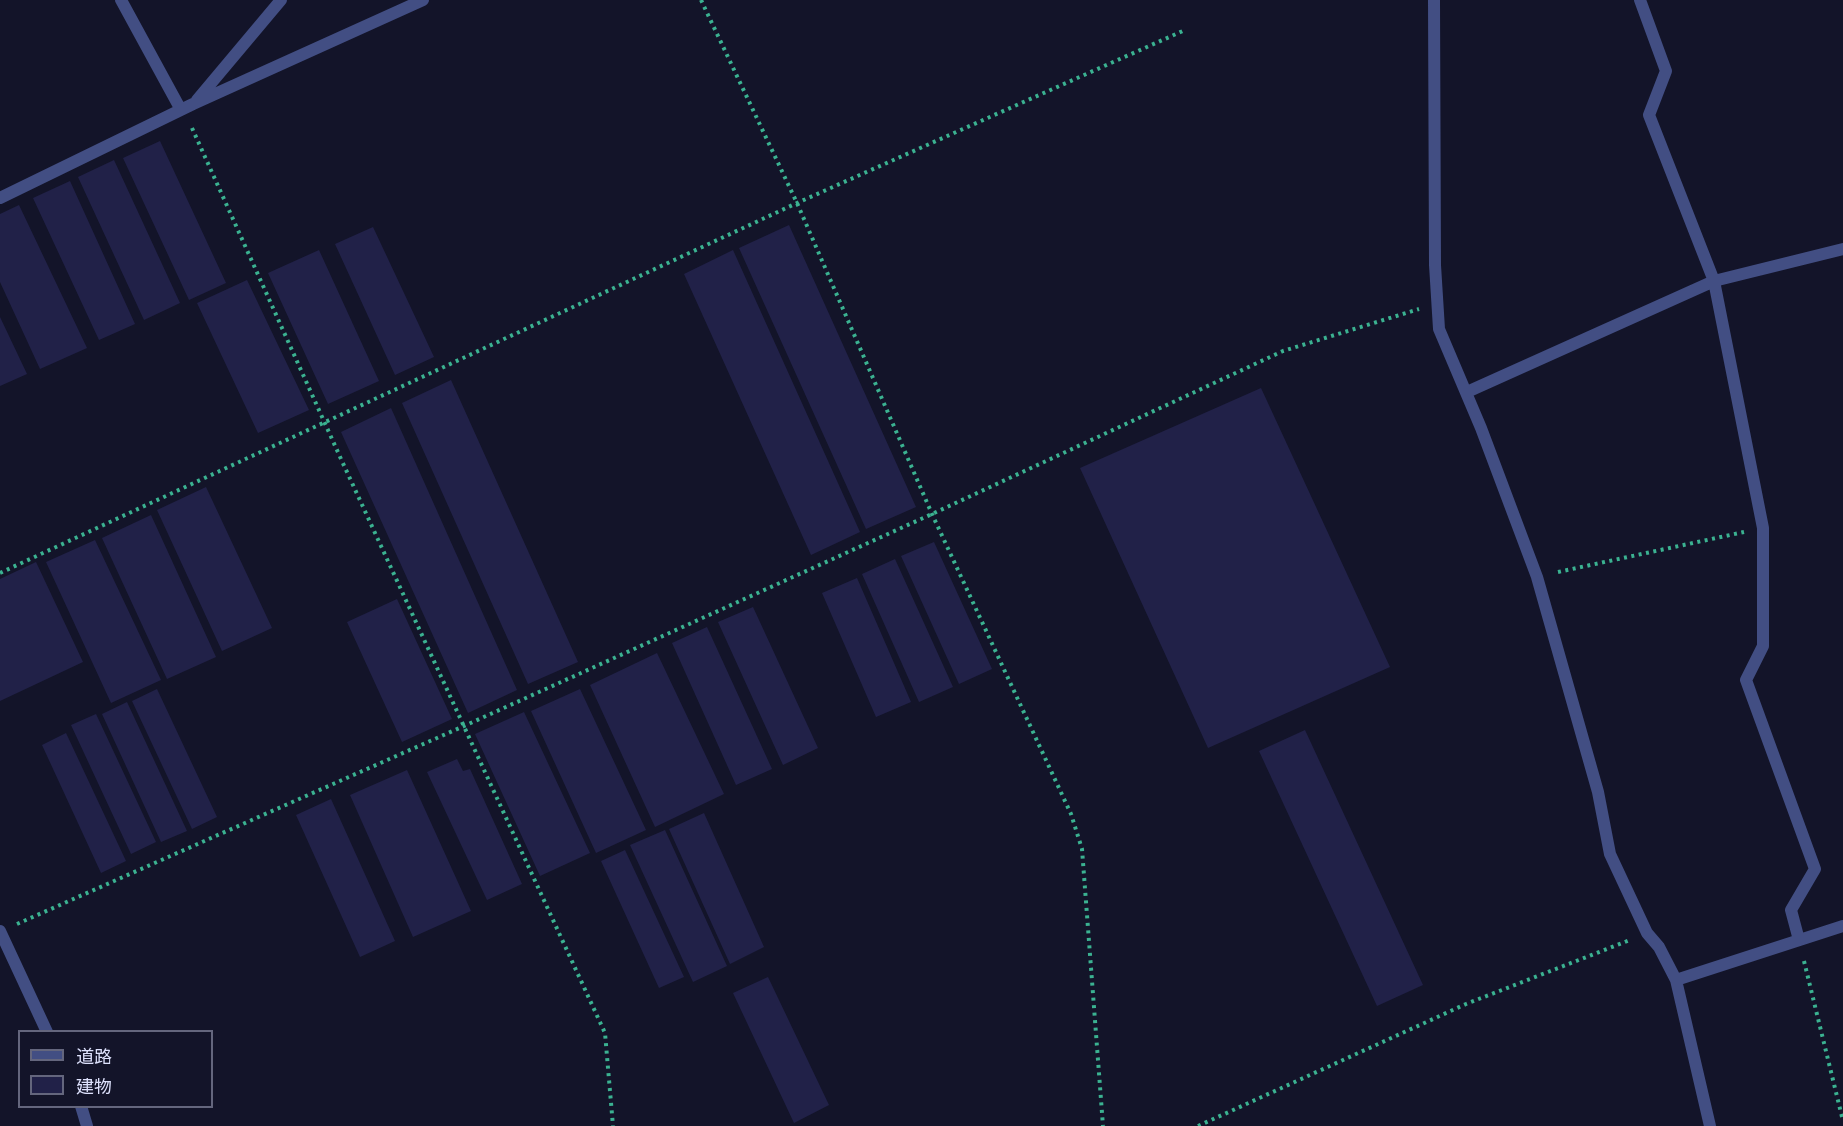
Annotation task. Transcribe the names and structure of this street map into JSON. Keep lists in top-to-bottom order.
{
  "legend": ["道路", "建物"]
}
